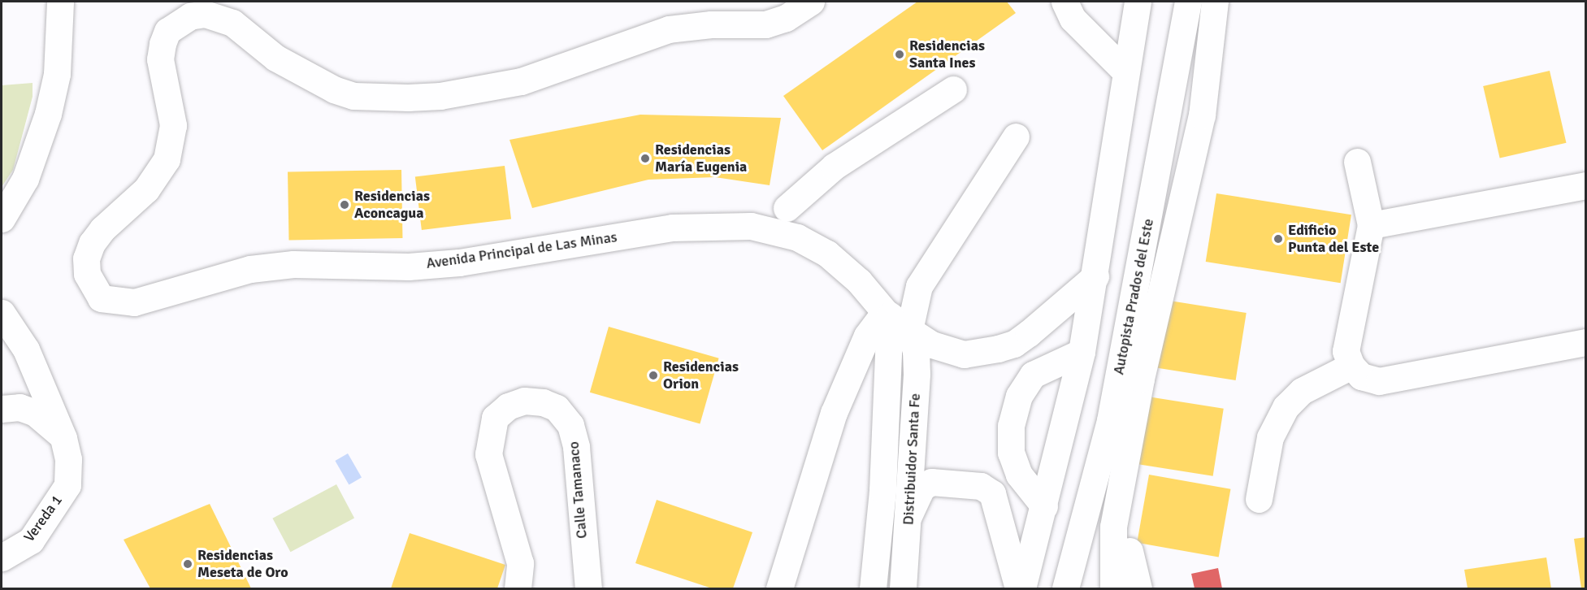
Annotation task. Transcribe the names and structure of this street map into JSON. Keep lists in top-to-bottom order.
{
  "streets": {
    "main road": [
      "Avenida Principal de Las Minas",
      "Autopista Prados del Este",
      "Distribuidor Santa Fe",
      "Calle Tamanaco",
      "Vereda 1"
    ]
  },
  "crossings": [
    ["Avenida Principal de Las Minas", "Distribuidor Santa Fe"]
  ],
  "places": [
    "Residencias Santa Ines",
    "Residencias María Eugenia",
    "Residencias Aconcagua",
    "Edificio Punta del Este",
    "Residencias Orion",
    "Residencias Meseta de Oro"
  ]
}
